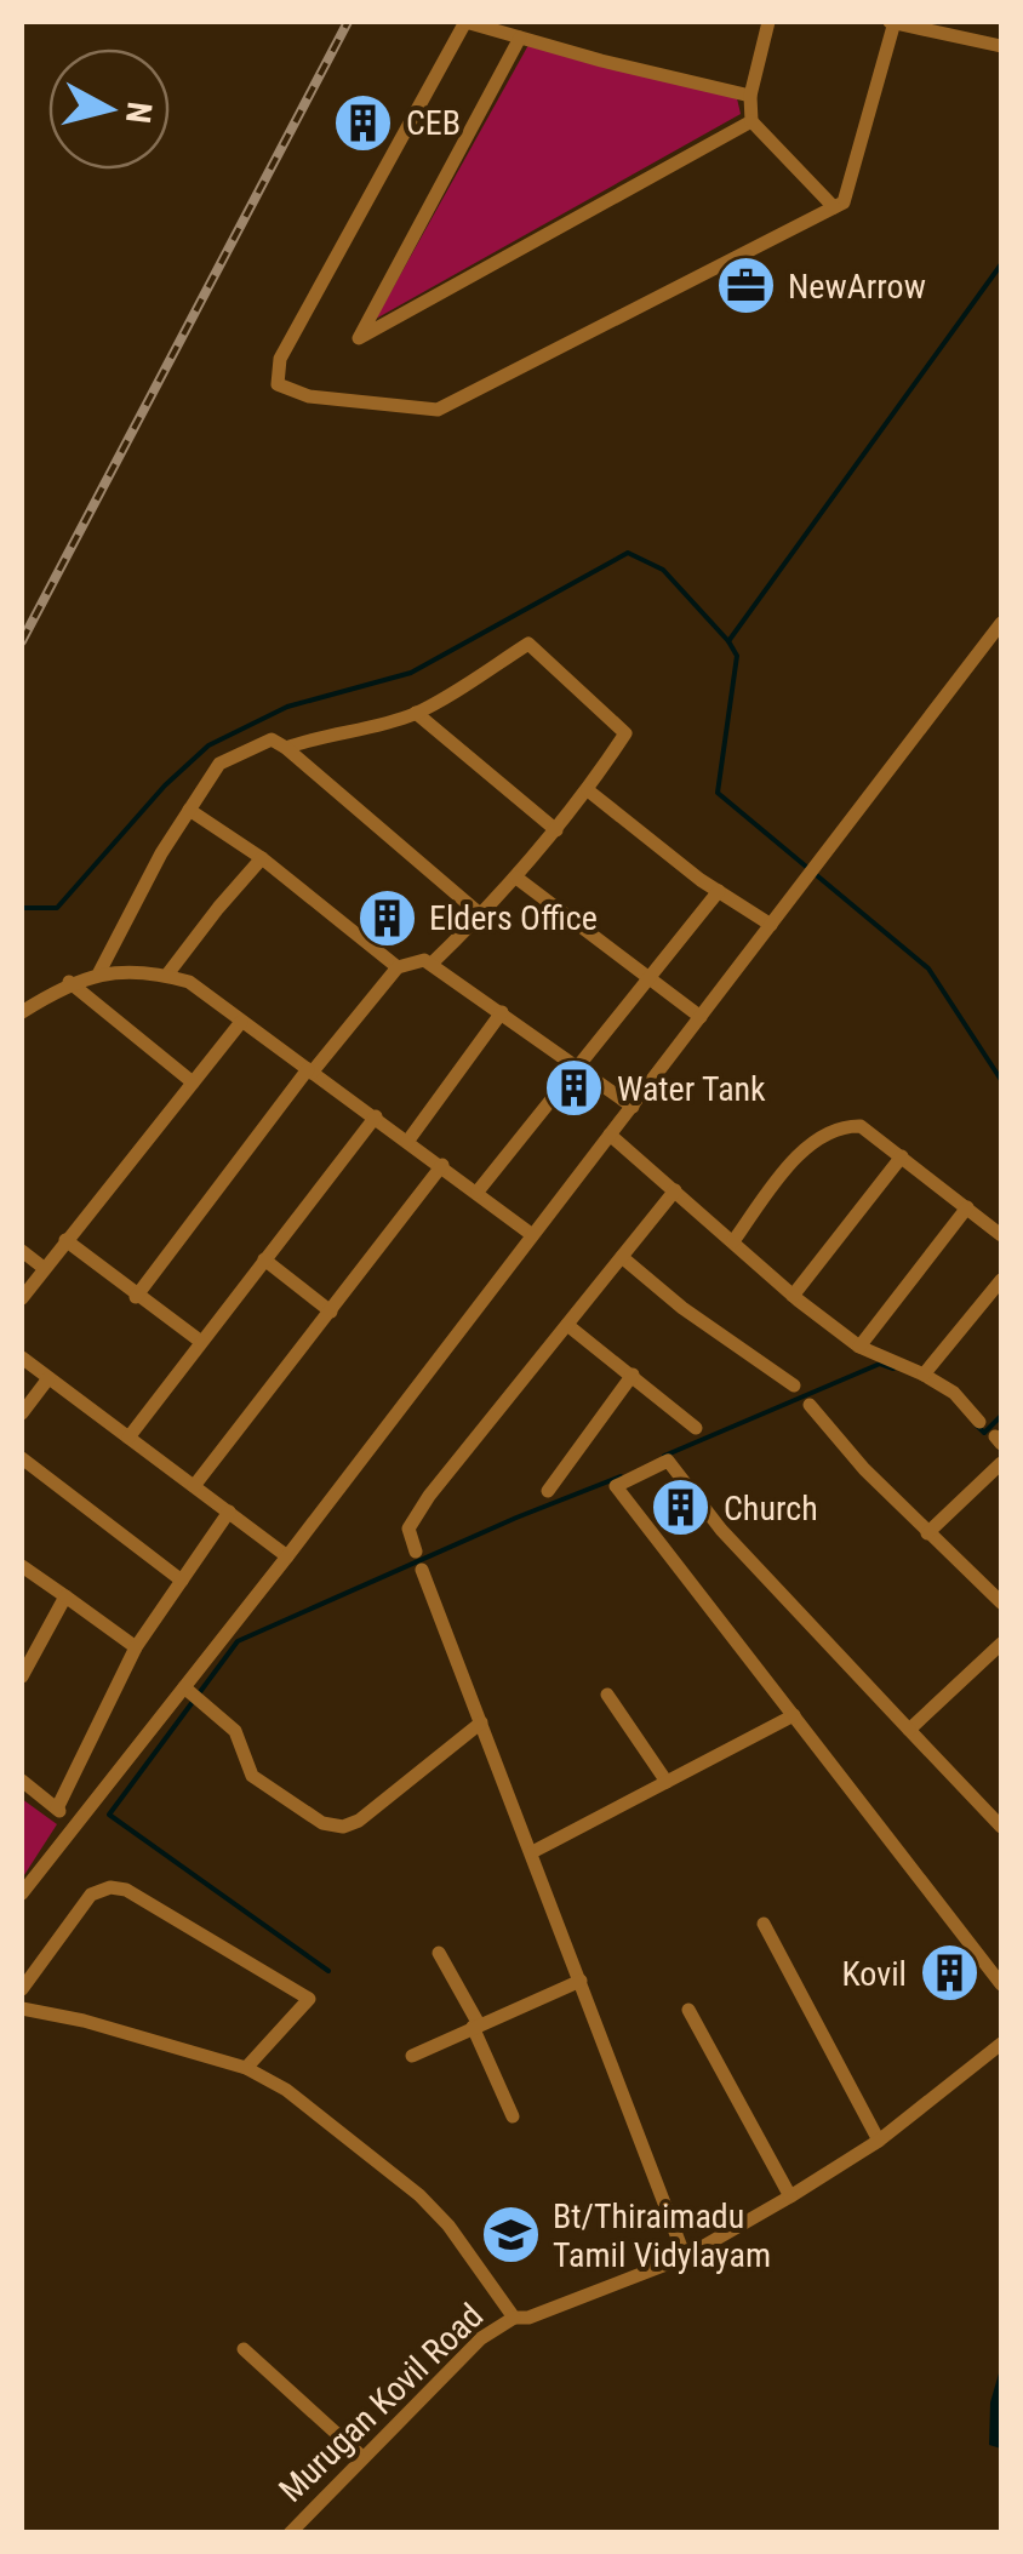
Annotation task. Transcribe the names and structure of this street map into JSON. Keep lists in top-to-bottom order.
{
  "streets": {
    "street": ["Murugan Kovil Road"]
  },
  "places": {
    "building": [
      "CEB",
      "Elders Office",
      "Water Tank",
      "Church",
      "Kovil"
    ],
    "office": ["NewArrow"],
    "school or university": ["Bt/Thiraimadu Tamil Vidylayam"]
  },
  "north": "right"
}
